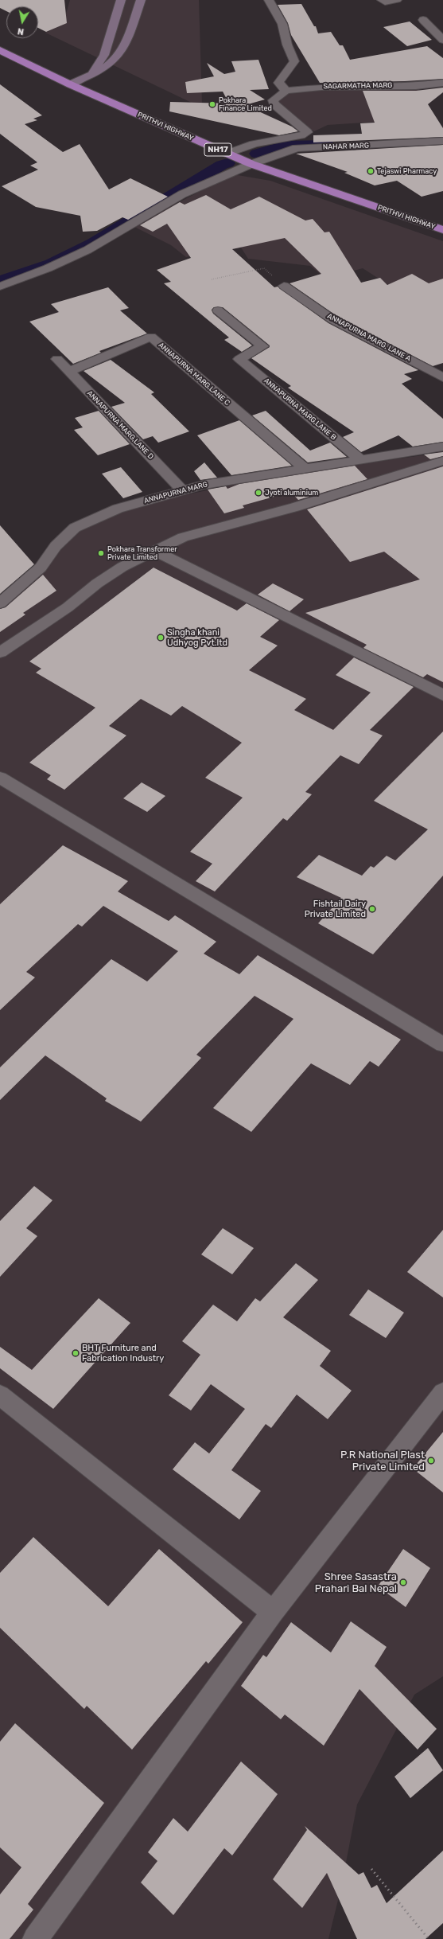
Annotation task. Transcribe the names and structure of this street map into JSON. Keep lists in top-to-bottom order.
{
  "streets": {
    "highway": ["PRITHVI HIGHWAY", "NH17"],
    "street": [
      "SAGARMATHA MARG",
      "NAHAR MARG",
      "ANNAPURNA MARG, LANE A",
      "ANNAPURNA MARG,LANE C",
      "ANNAPURNA MARG,LANE B",
      "ANNAPURNA MARG,LANE D",
      "ANNAPURNA MARG"
    ]
  },
  "crossings": [
    ["SAGARMATHA MARG", "PRITHVI HIGHWAY"],
    ["PRITHVI HIGHWAY", "NAHAR MARG"],
    ["ANNAPURNA MARG,LANE C", "ANNAPURNA MARG,LANE D"],
    ["ANNAPURNA MARG,LANE C", "ANNAPURNA MARG"],
    ["ANNAPURNA MARG,LANE B", "ANNAPURNA MARG"],
    ["ANNAPURNA MARG,LANE D", "ANNAPURNA MARG"]
  ],
  "places": [
    "Pokhara Finance Limited",
    "Tejaswi Pharmacy",
    "Jyoti aluminium",
    "Pokhara Transformer Private Limited",
    "Singha khani Udhyog Pvt.ltd",
    "Fishtail Dairy Private Limited",
    "BHT Furniture and Fabrication Industry",
    "P.R National Plast Private Limited",
    "Shree Sasastra Prahari Bal Nepal"
  ],
  "north": "bottom"
}
